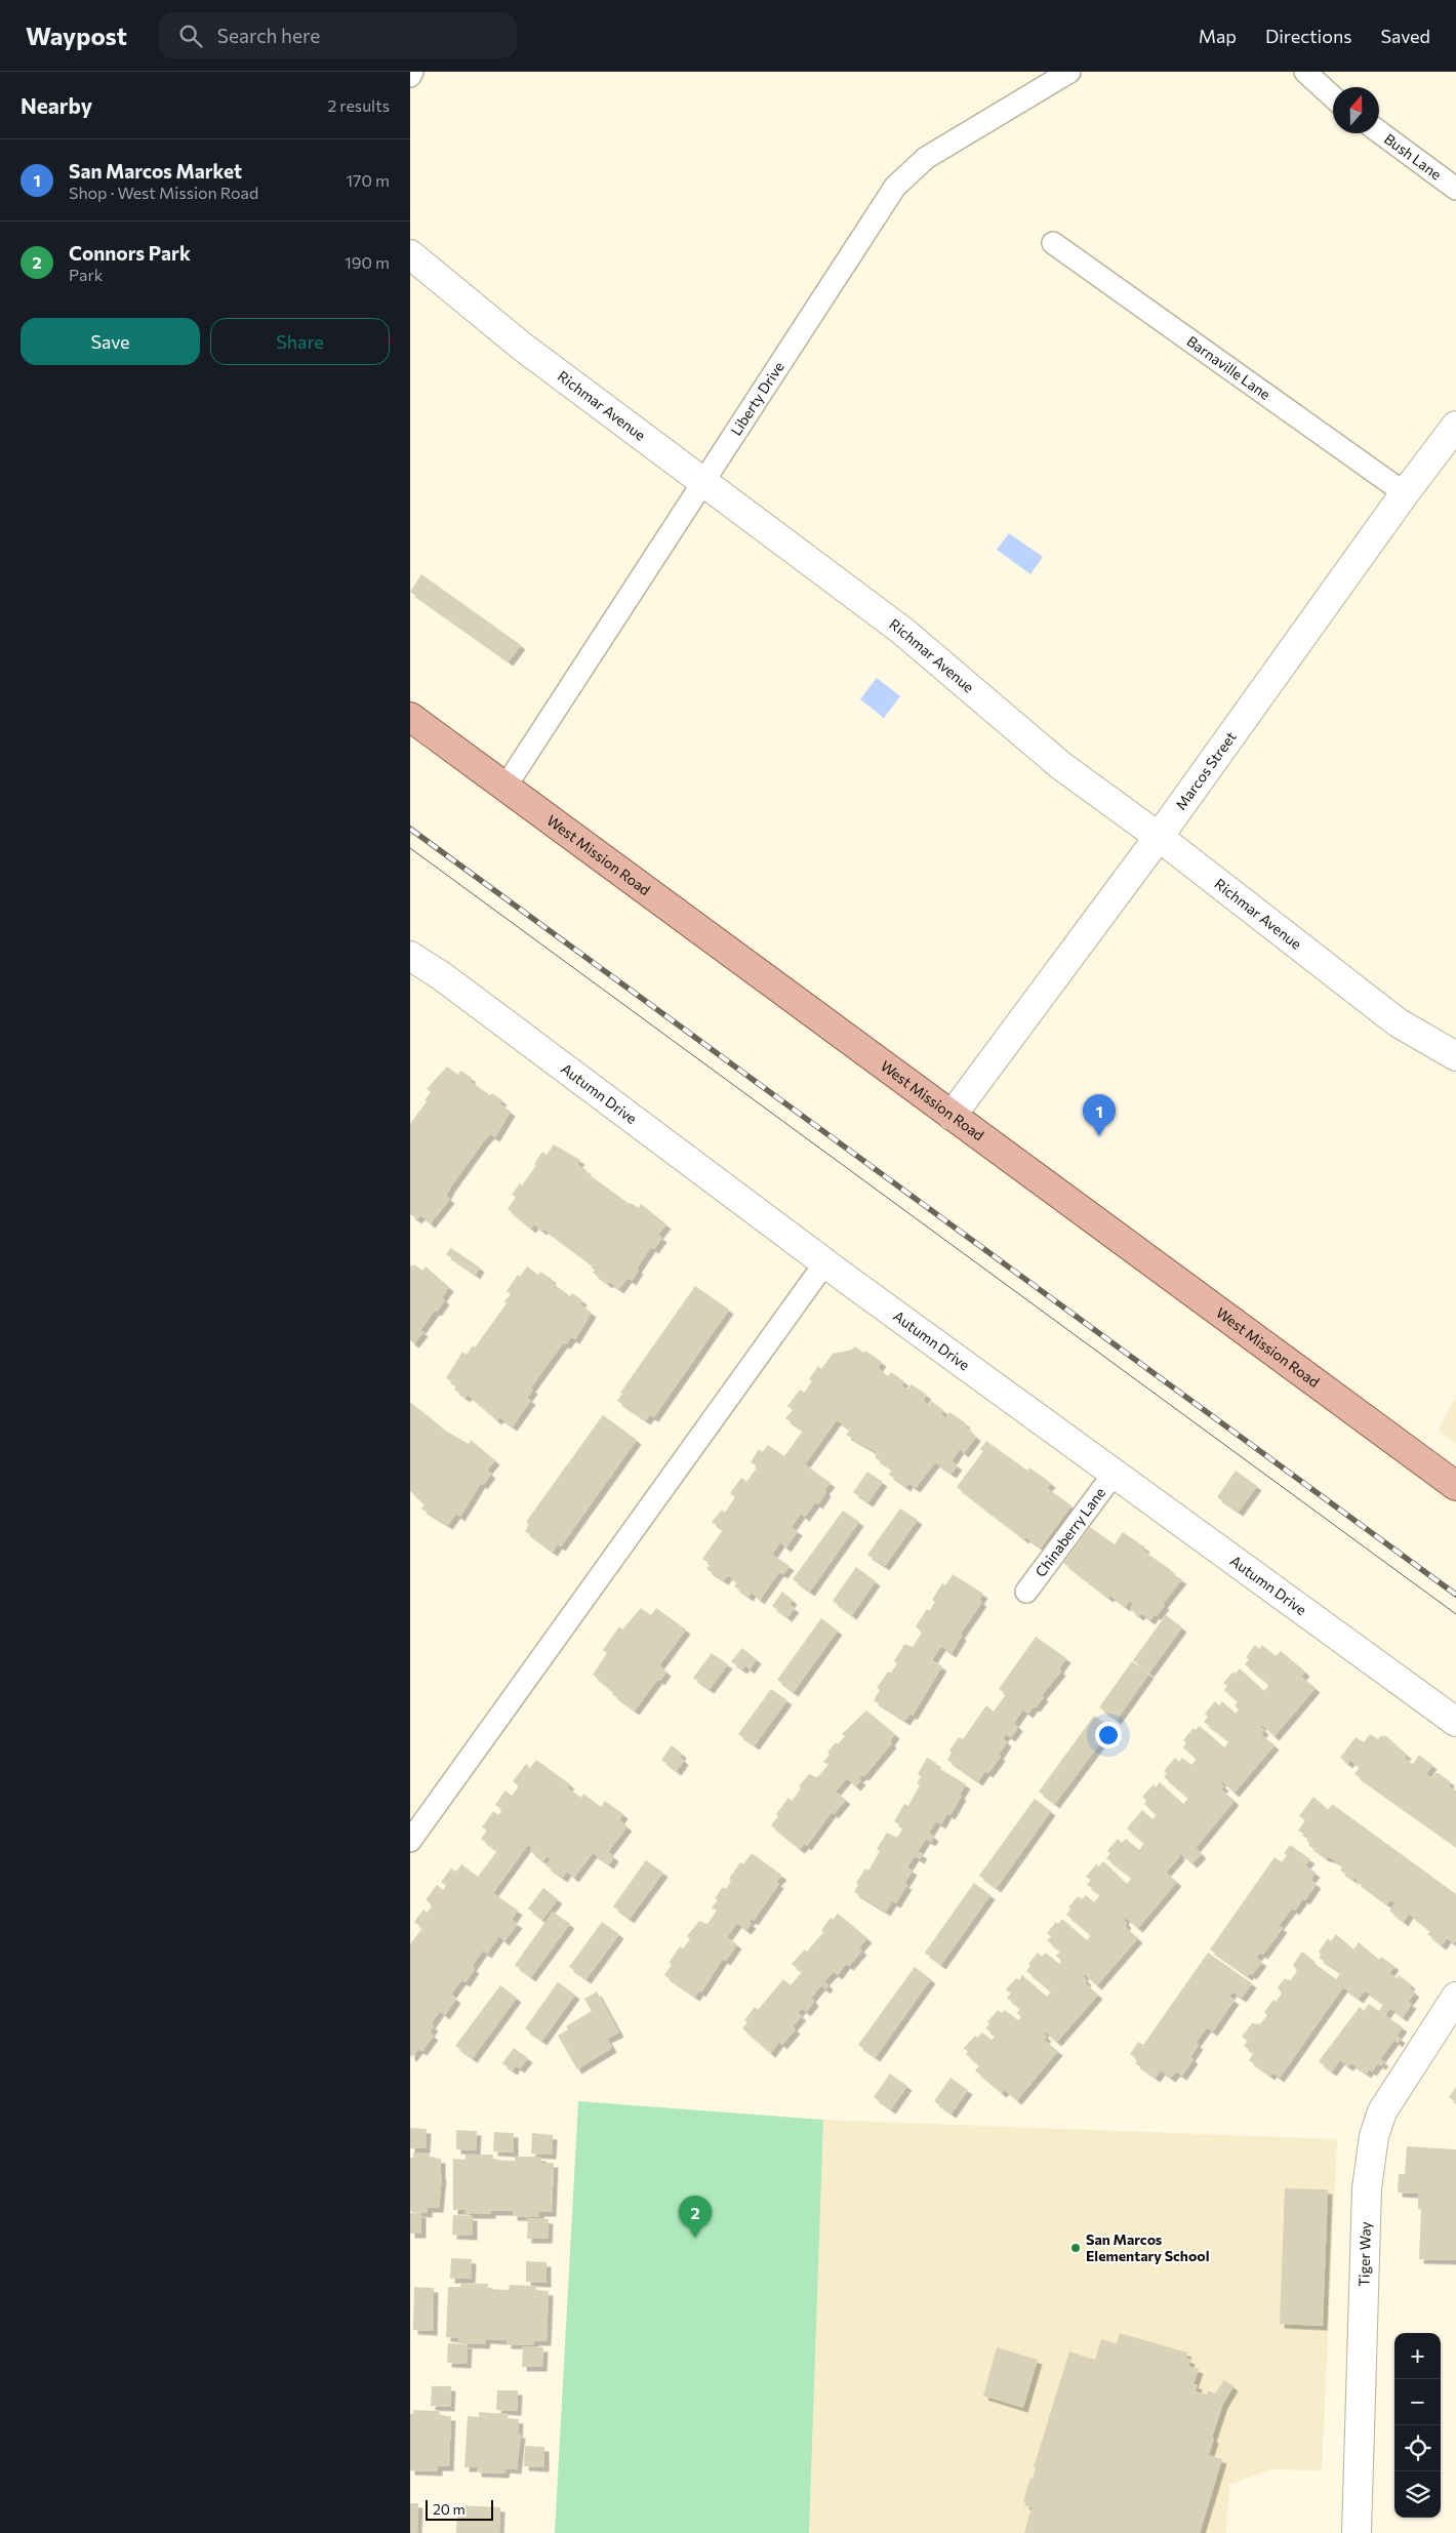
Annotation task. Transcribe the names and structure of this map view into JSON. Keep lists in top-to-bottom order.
{
  "streets": {
    "main road": ["West Mission Road"],
    "street": [
      "Bush Lane",
      "Barnaville Lane",
      "Liberty Drive",
      "Richmar Avenue",
      "Marcos Street",
      "Autumn Drive",
      "Chinaberry Lane",
      "Tiger Way"
    ]
  },
  "crossings": [
    ["Barnaville Lane", "Marcos Street"],
    ["Liberty Drive", "Richmar Avenue"],
    ["Liberty Drive", "West Mission Road"],
    ["Richmar Avenue", "Marcos Street"],
    ["Marcos Street", "West Mission Road"],
    ["Autumn Drive", "Chinaberry Lane"]
  ],
  "places": ["San Marcos Elementary School"],
  "scale_bar": "20 m",
  "north": "top",
  "page": {
    "header": "Waypost",
    "search": "Search here",
    "nav": ["Map", "Directions", "Saved"],
    "heading": ["Nearby", "2 results"],
    "list": [
      {
        "mark": "1",
        "name": "San Marcos Market",
        "note": "Shop · West Mission Road",
        "value": "170 m"
      },
      {
        "mark": "2",
        "name": "Connors Park",
        "note": "Park",
        "value": "190 m"
      }
    ],
    "buttons": ["Save", "Share"],
    "pins": ["1", "2"],
    "map_buttons": ["+", "−"],
    "scale": "20 m"
  }
}
